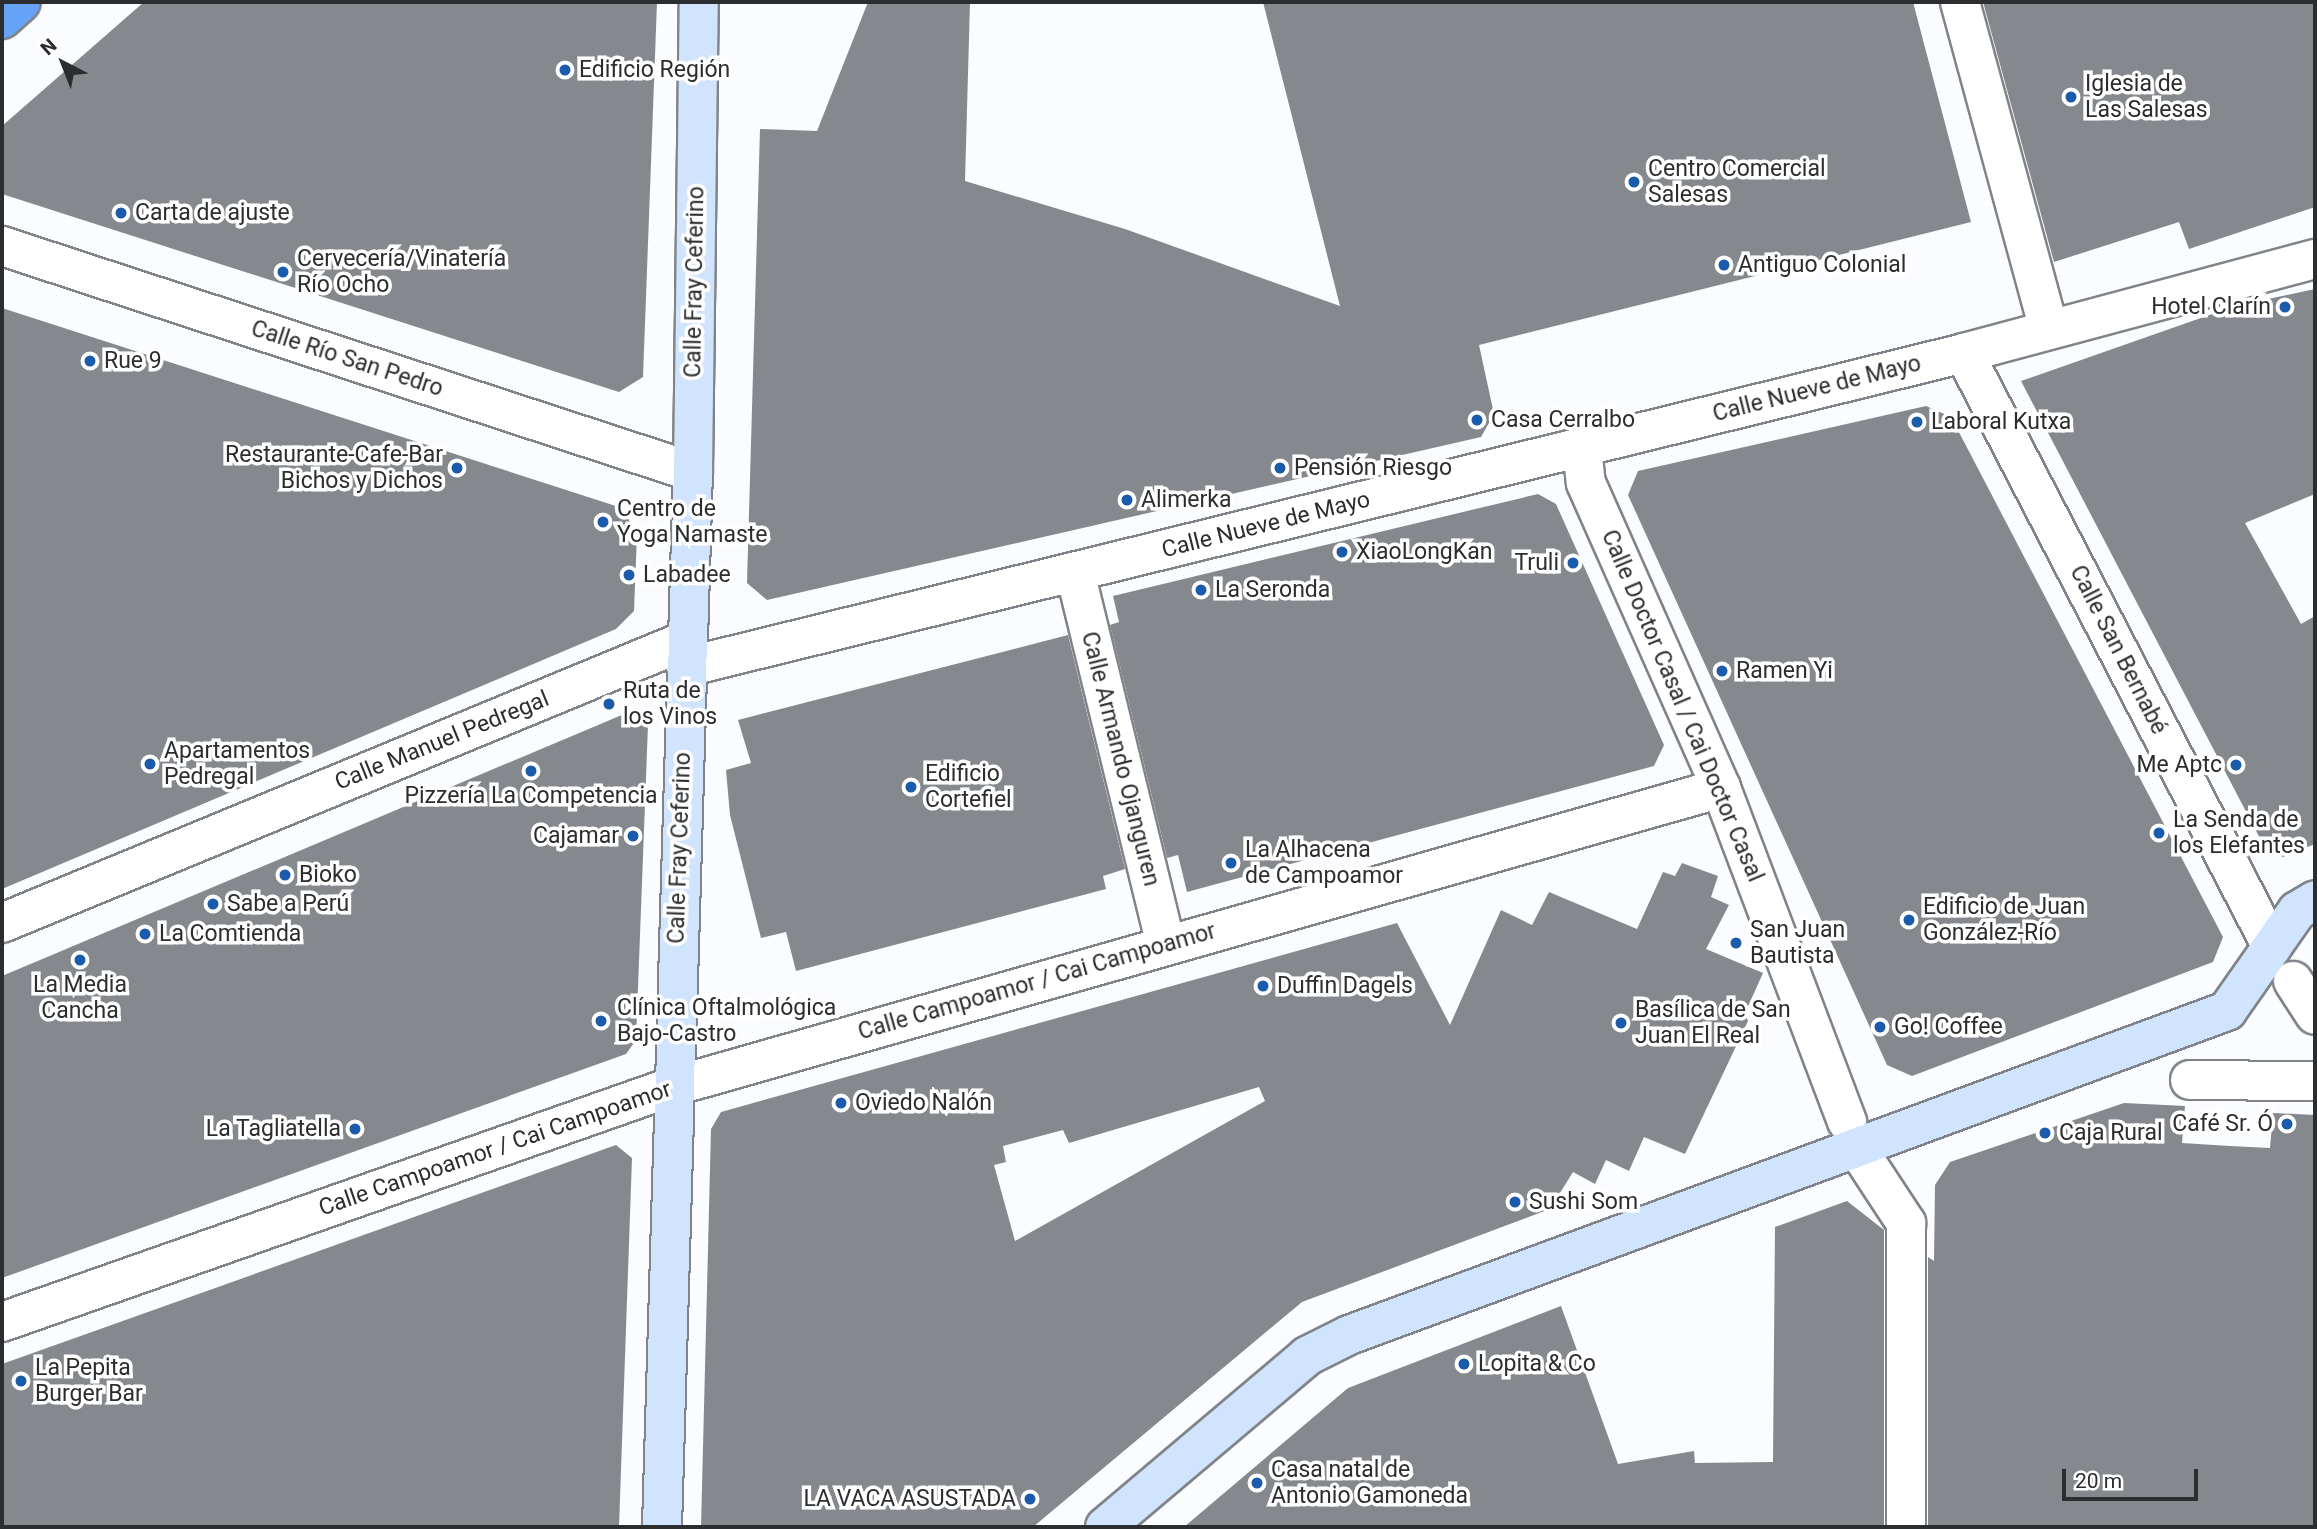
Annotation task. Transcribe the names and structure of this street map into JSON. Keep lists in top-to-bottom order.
{
  "streets": {
    "street": [
      "Calle Fray Ceferino",
      "Calle Río San Pedro",
      "Calle Nueve de Mayo",
      "Calle San Bernabé",
      "Calle Doctor Casal / Cai Doctor Casal",
      "Calle Manuel Pedregal",
      "Calle Armando Ojanguren",
      "Calle Campoamor / Cai Campoamor"
    ]
  },
  "crossings": [
    ["Calle Fray Ceferino", "Calle Río San Pedro"],
    ["Calle Fray Ceferino", "Calle Nueve de Mayo"],
    ["Calle Fray Ceferino", "Calle Manuel Pedregal"],
    ["Calle Fray Ceferino", "Calle Campoamor / Cai Campoamor"],
    ["Calle Nueve de Mayo", "Calle San Bernabé"],
    ["Calle Nueve de Mayo", "Calle Doctor Casal / Cai Doctor Casal"],
    ["Calle Nueve de Mayo", "Calle Manuel Pedregal"],
    ["Calle Nueve de Mayo", "Calle Armando Ojanguren"],
    ["Calle Doctor Casal / Cai Doctor Casal", "Calle Campoamor / Cai Campoamor"],
    ["Calle Armando Ojanguren", "Calle Campoamor / Cai Campoamor"]
  ],
  "places": [
    "Edificio Región",
    "Iglesia de Las Salesas",
    "Centro Comercial Salesas",
    "Carta de ajuste",
    "Antiguo Colonial",
    "Cervecería/Vinatería Río Ocho",
    "Hotel Clarín",
    "Rue 9",
    "Casa Cerralbo",
    "Laboral Kutxa",
    "Restaurante-Cafe-Bar Bichos y Dichos",
    "Pensión Riesgo",
    "Alimerka",
    "Centro de Yoga Namaste",
    "XiaoLongKan",
    "Truli",
    "Labadee",
    "La Seronda",
    "Ramen Yi",
    "Ruta de los Vinos",
    "Apartamentos Pedregal",
    "Me Aptc",
    "Pizzería La Competencia",
    "Edificio Cortefiel",
    "La Senda de los Elefantes",
    "Cajamar",
    "La Alhacena de Campoamor",
    "Bioko",
    "Sabe a Perú",
    "Edificio de Juan González-Río",
    "La Comtienda",
    "San Juan Bautista",
    "La Media Cancha",
    "Duffin Dagels",
    "Clínica Oftalmológica Bajo-Castro",
    "Basílica de San Juan El Real",
    "Go! Coffee",
    "Oviedo Nalón",
    "Café Sr. Ó",
    "La Tagliatella",
    "Caja Rural",
    "Sushi Som",
    "Lopita & Co",
    "La Pepita Burger Bar",
    "Casa natal de Antonio Gamoneda",
    "LA VACA ASUSTADA"
  ],
  "scale_bar": "20 m",
  "north": "top left"
}
